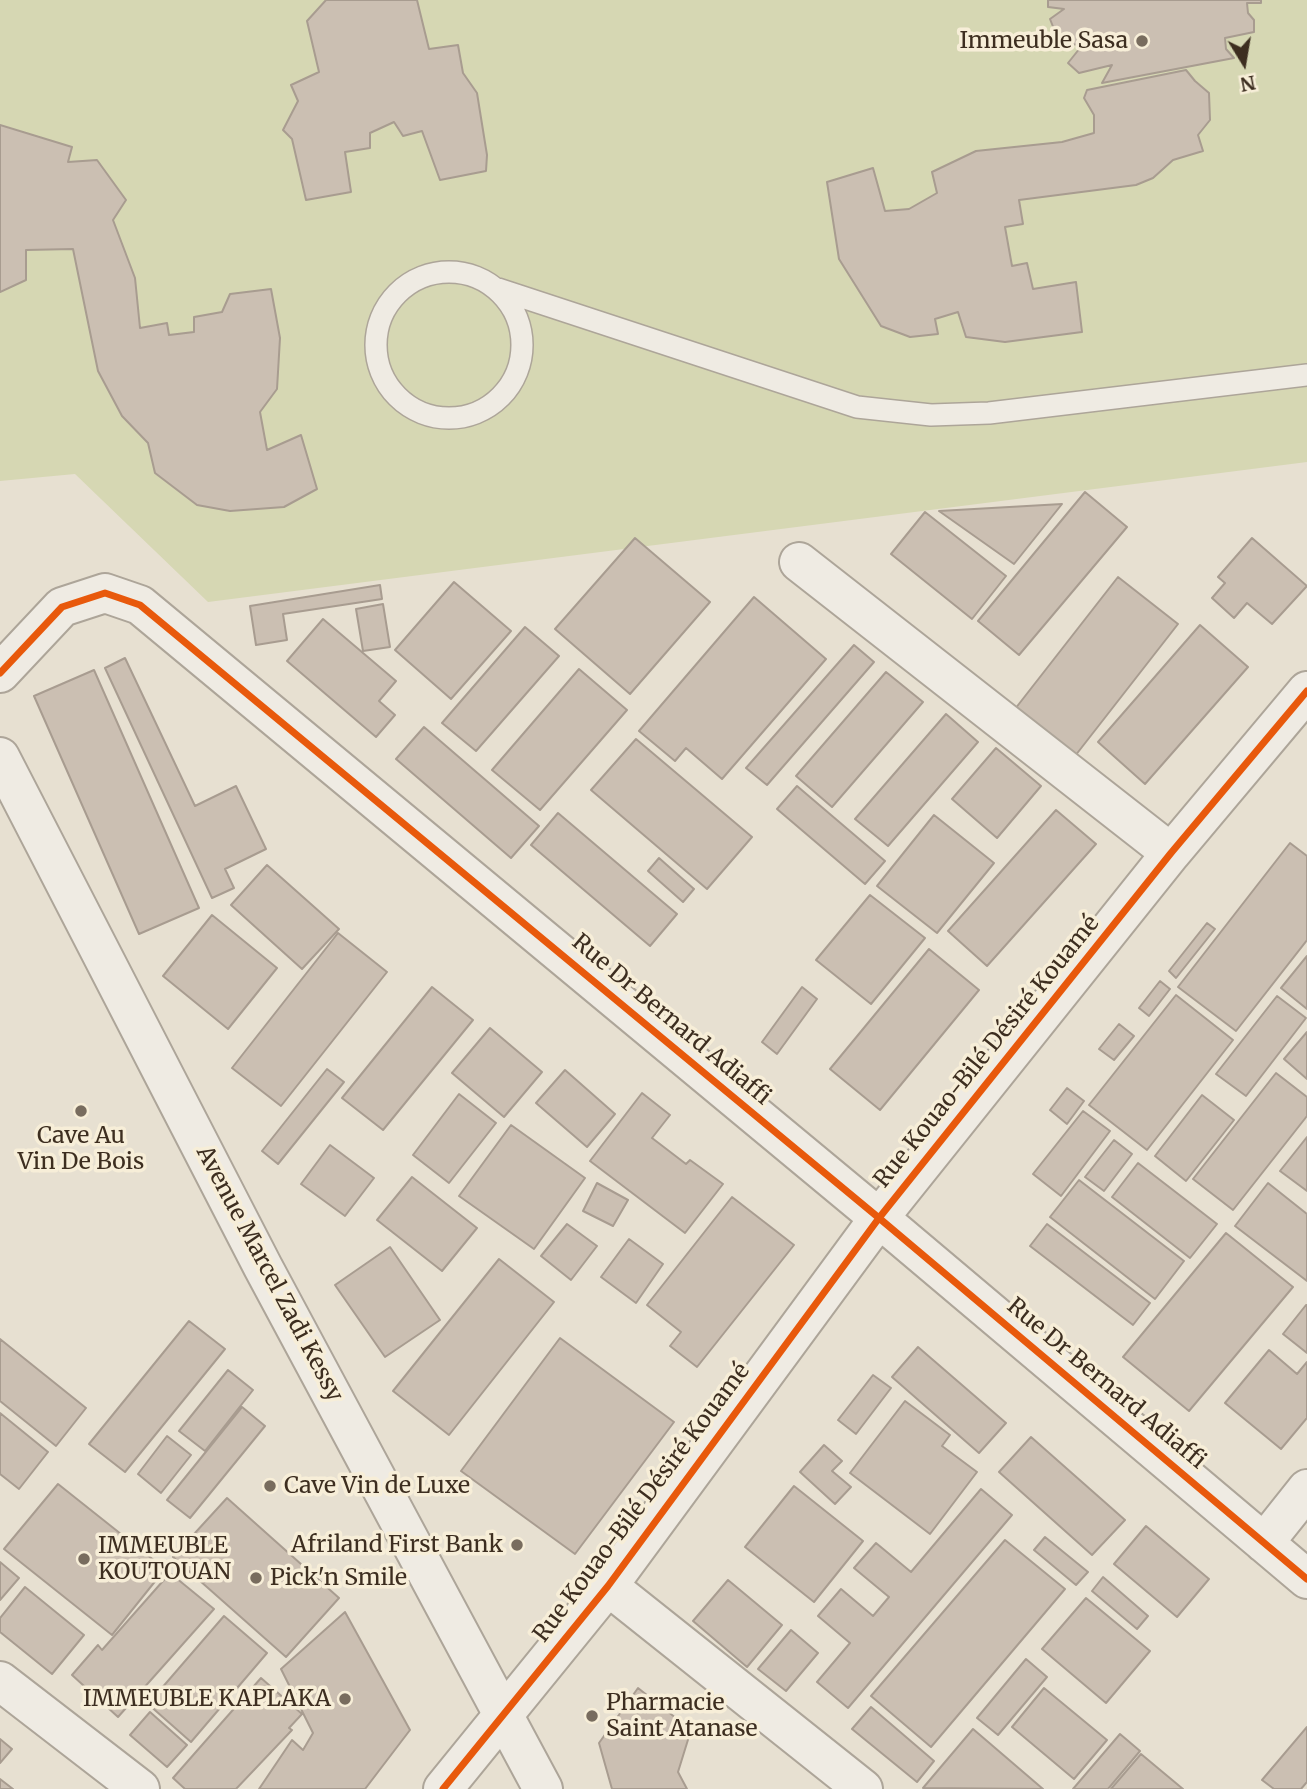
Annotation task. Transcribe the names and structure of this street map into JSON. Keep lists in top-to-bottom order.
{
  "streets": {
    "street": ["Rue Dr Bernard Adiaffi", "Rue Kouao-Bilé Désiré Kouamé", "Avenue Marcel Zadi Kessy"]
  },
  "crossings": [
    ["Rue Dr Bernard Adiaffi", "Rue Kouao-Bilé Désiré Kouamé"],
    ["Rue Kouao-Bilé Désiré Kouamé", "Avenue Marcel Zadi Kessy"]
  ],
  "places": [
    "Immeuble Sasa",
    "Cave Au Vin De Bois",
    "Cave Vin de Luxe",
    "Afriland First Bank",
    "IMMEUBLE KOUTOUAN",
    "Pick'n Smile",
    "IMMEUBLE KAPLAKA",
    "Pharmacie Saint Atanase"
  ],
  "north": "bottom"
}
